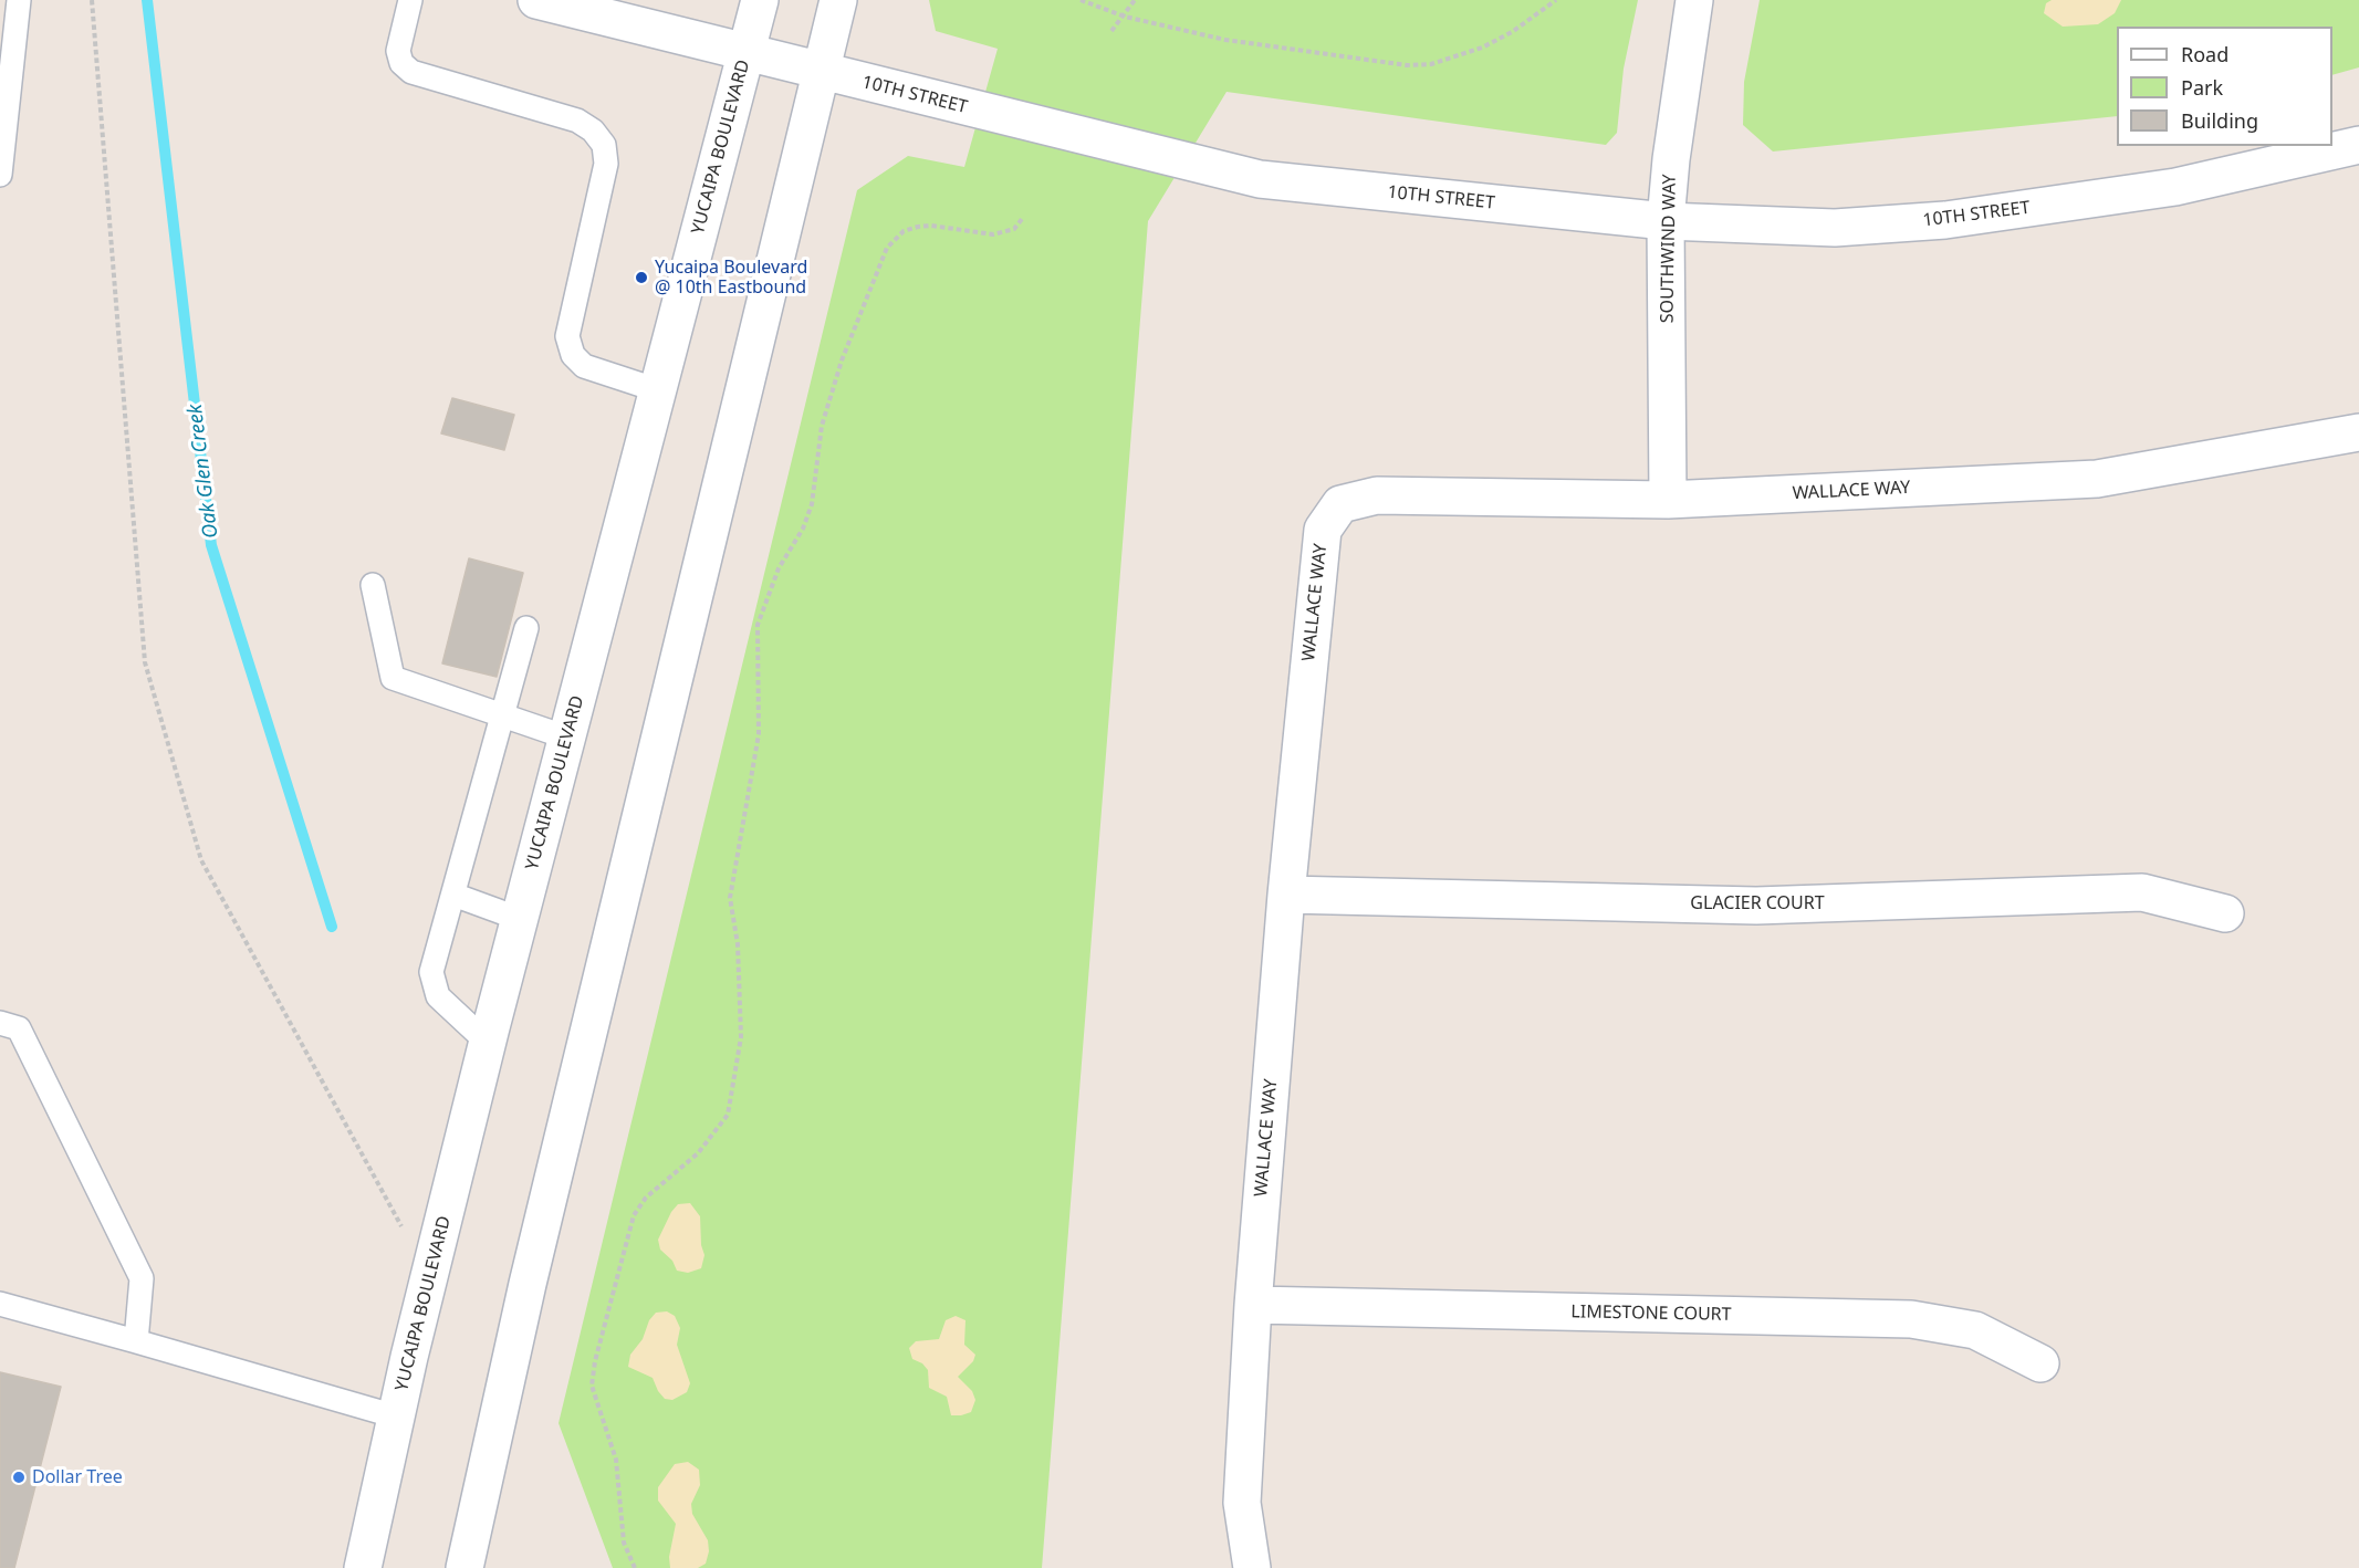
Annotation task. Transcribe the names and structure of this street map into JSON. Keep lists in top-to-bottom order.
{
  "streets": {
    "street": [
      "10TH STREET",
      "YUCAIPA BOULEVARD",
      "SOUTHWIND WAY",
      "WALLACE WAY",
      "GLACIER COURT",
      "LIMESTONE COURT"
    ]
  },
  "crossings": [
    ["10TH STREET", "YUCAIPA BOULEVARD"],
    ["10TH STREET", "SOUTHWIND WAY"],
    ["SOUTHWIND WAY", "WALLACE WAY"],
    ["WALLACE WAY", "GLACIER COURT"],
    ["WALLACE WAY", "LIMESTONE COURT"]
  ],
  "water": ["Oak Glen Creek"],
  "places": ["Yucaipa Boulevard @ 10th Eastbound", "Dollar Tree"],
  "legend": ["Road", "Park", "Building"]
}
